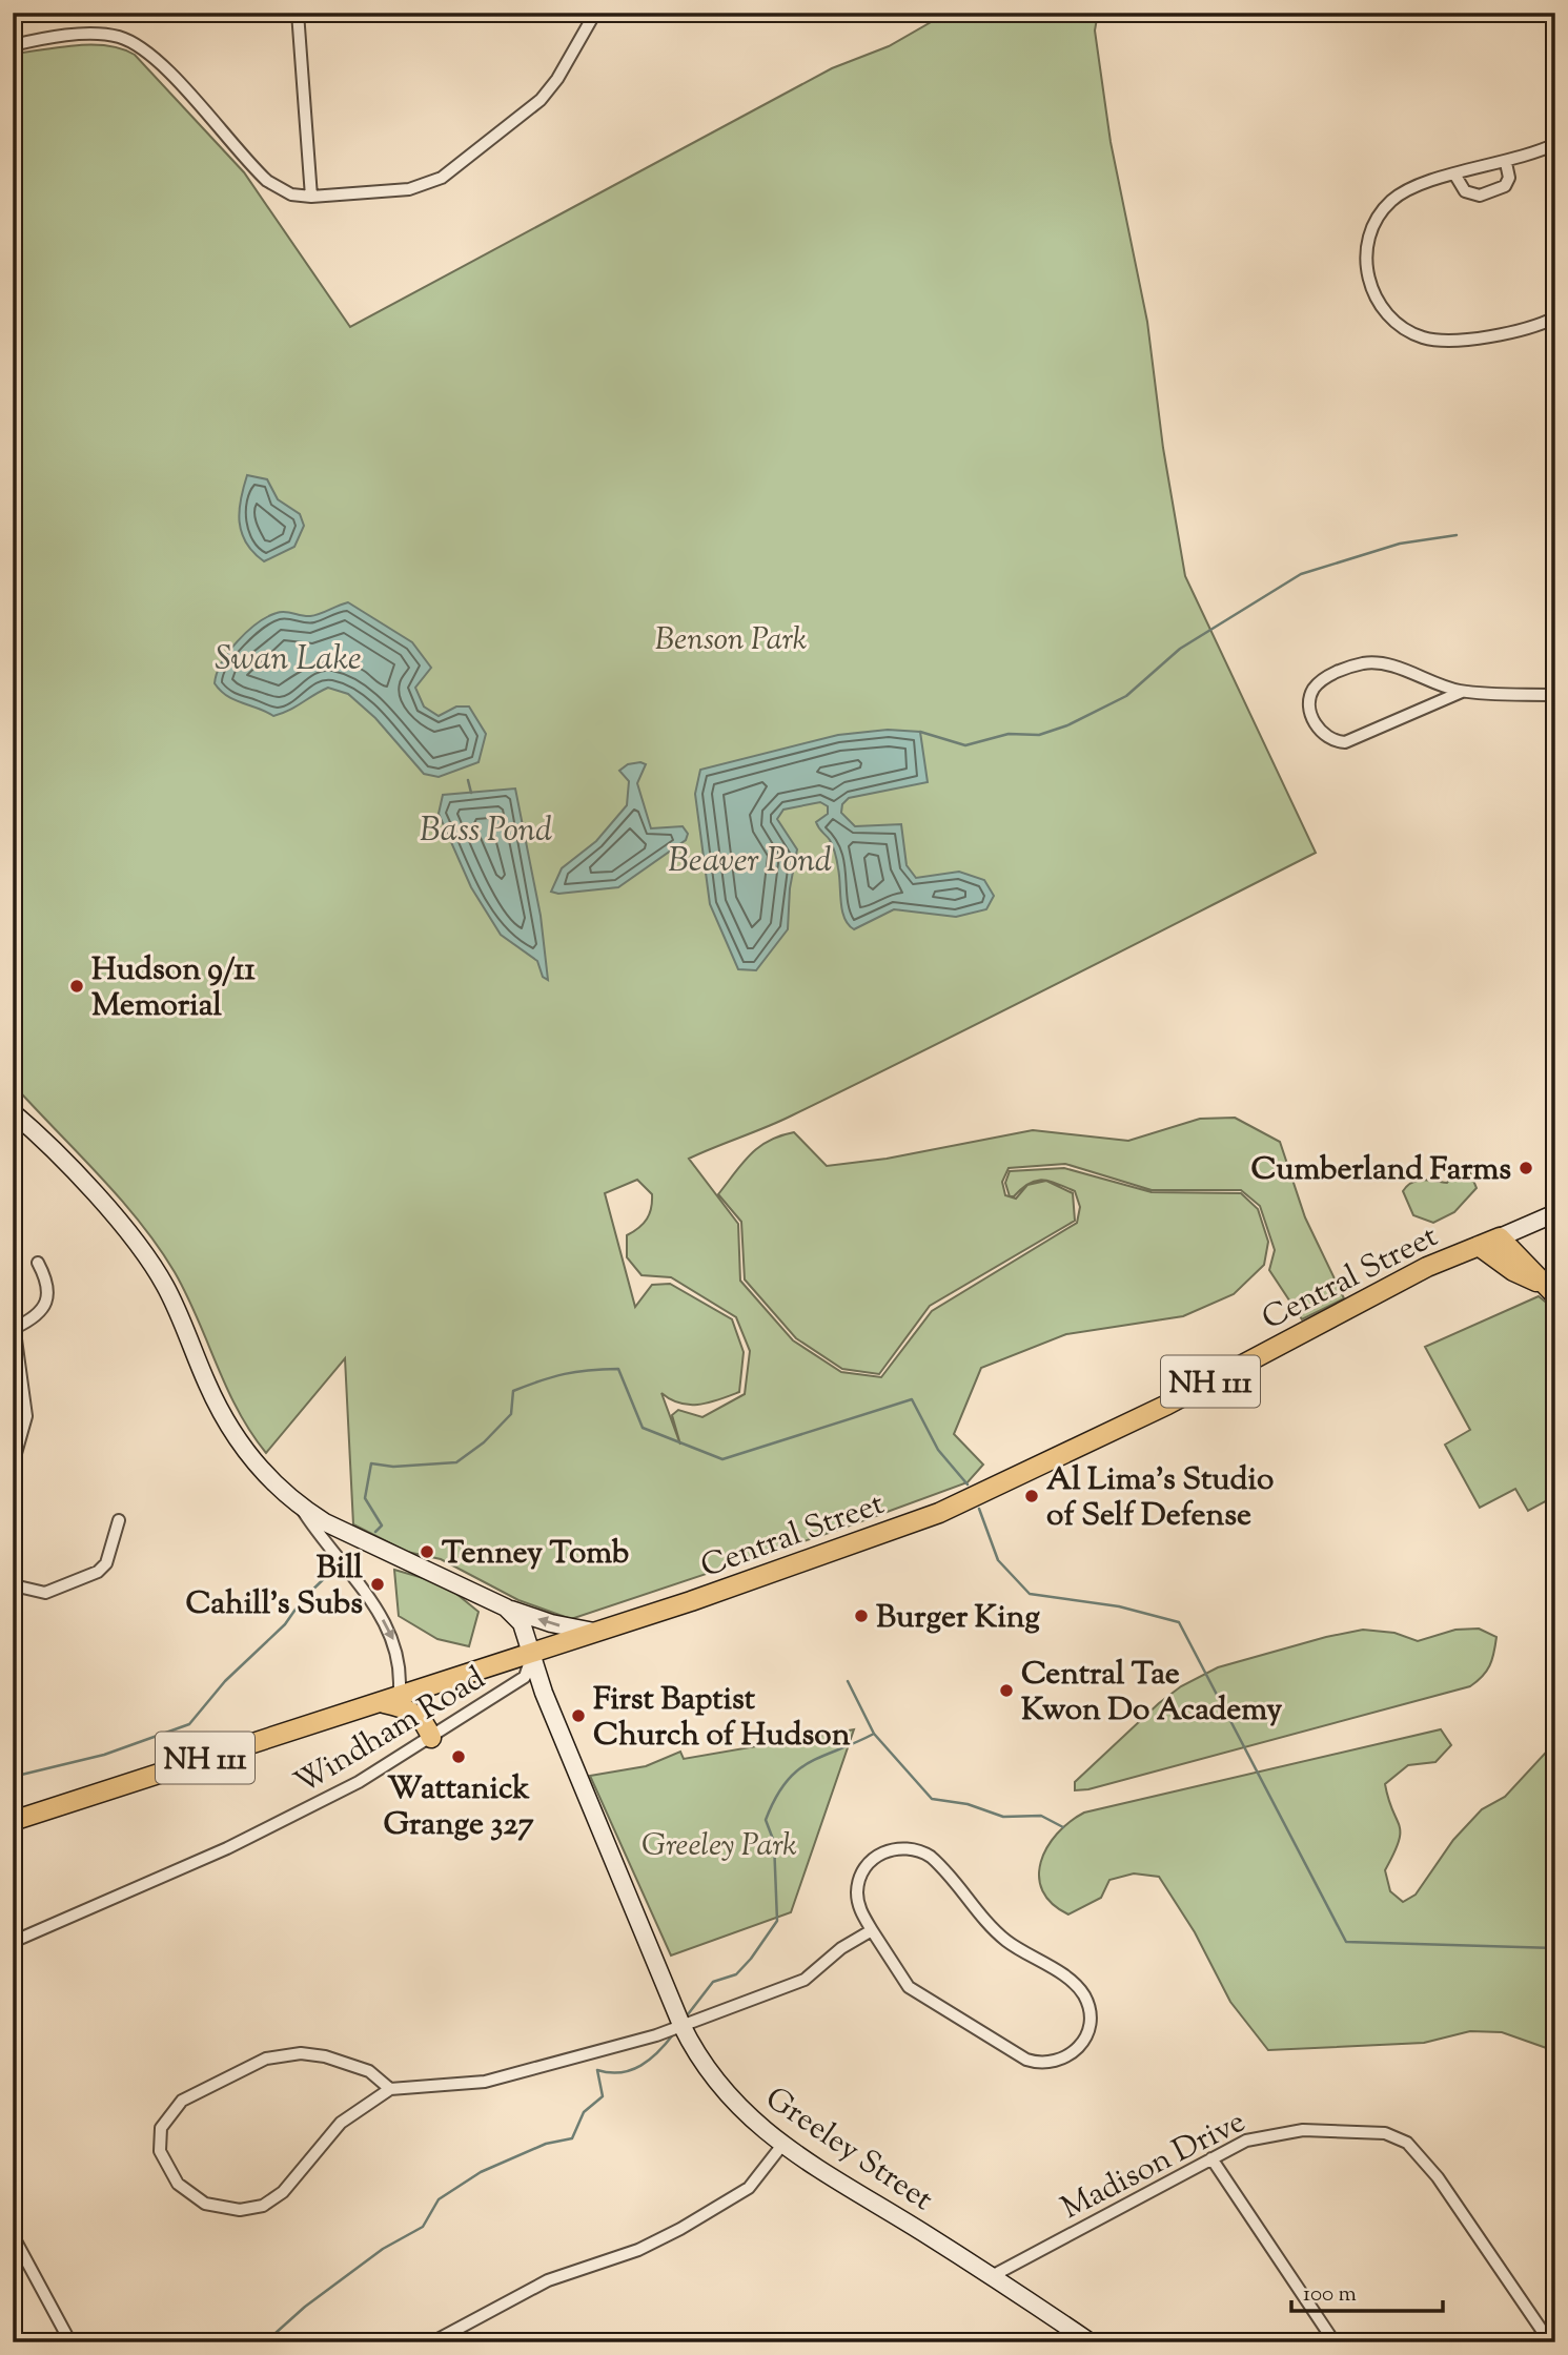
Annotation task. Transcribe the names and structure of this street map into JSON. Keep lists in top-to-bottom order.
{
  "streets": {
    "main road": ["Central Street", "NH 111"],
    "street": ["Windham Road", "Greeley Street", "Madison Drive"]
  },
  "crossings": [
    ["Central Street", "Windham Road"],
    ["Central Street", "Greeley Street"],
    ["Windham Road", "Greeley Street"],
    ["Greeley Street", "Madison Drive"]
  ],
  "water": ["Swan Lake", "Bass Pond", "Beaver Pond"],
  "parks": ["Benson Park", "Greeley Park"],
  "places": [
    "Hudson 9/11 Memorial",
    "Cumberland Farms",
    "Al Lima's Studio of Self Defense",
    "Tenney Tomb",
    "Bill Cahill's Subs",
    "Burger King",
    "Central Tae Kwon Do Academy",
    "First Baptist Church of Hudson",
    "Wattanick Grange 327"
  ],
  "scale_bar": "100 m"
}
